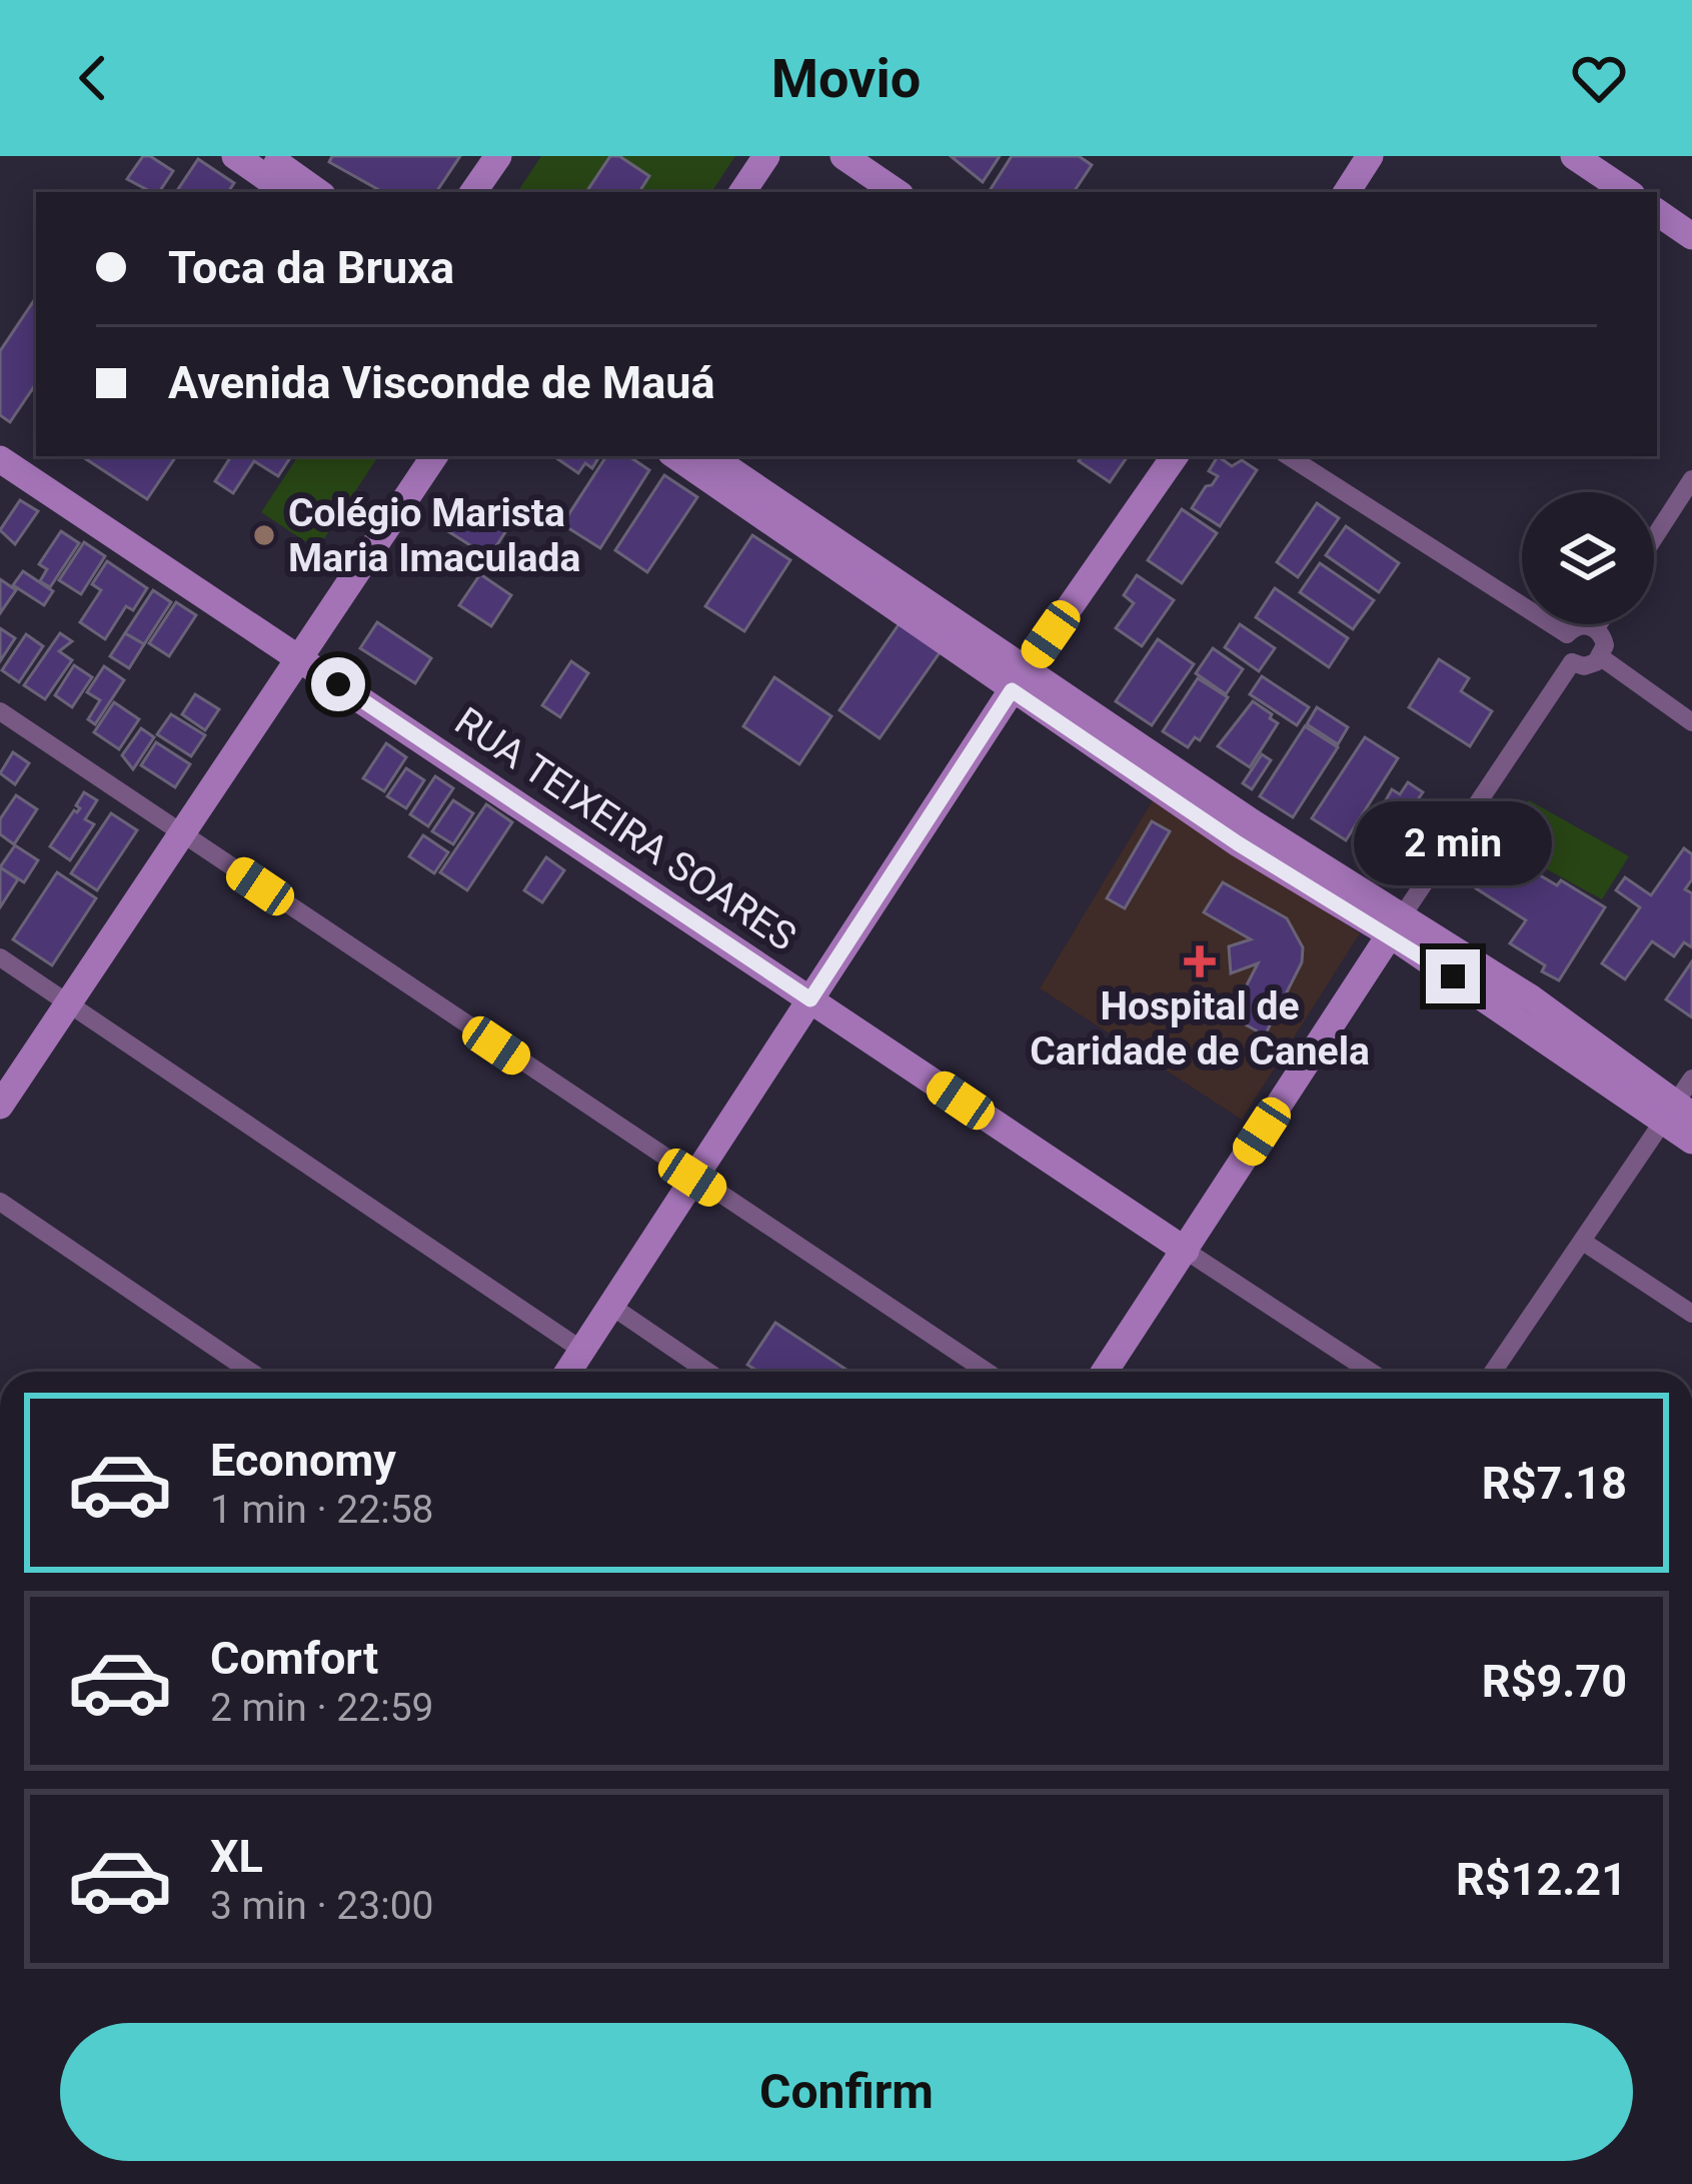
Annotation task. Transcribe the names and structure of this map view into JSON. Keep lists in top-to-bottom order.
{
  "streets": {
    "street": ["RUA TEIXEIRA SOARES"]
  },
  "places": {
    "other": ["Colégio Marista Maria Imaculada"],
    "health": ["Hospital de Caridade de Canela"]
  },
  "page": {
    "header": "Movio",
    "banner": ["Toca da Bruxa", "Avenida Visconde de Mauá"],
    "bubble": "2 min",
    "list": [
      {
        "name": "Economy",
        "note": "1 min · 22:58",
        "value": "R$7.18"
      },
      {
        "name": "Comfort",
        "note": "2 min · 22:59",
        "value": "R$9.70"
      },
      {
        "name": "XL",
        "note": "3 min · 23:00",
        "value": "R$12.21"
      }
    ],
    "buttons": "Confirm"
  }
}
